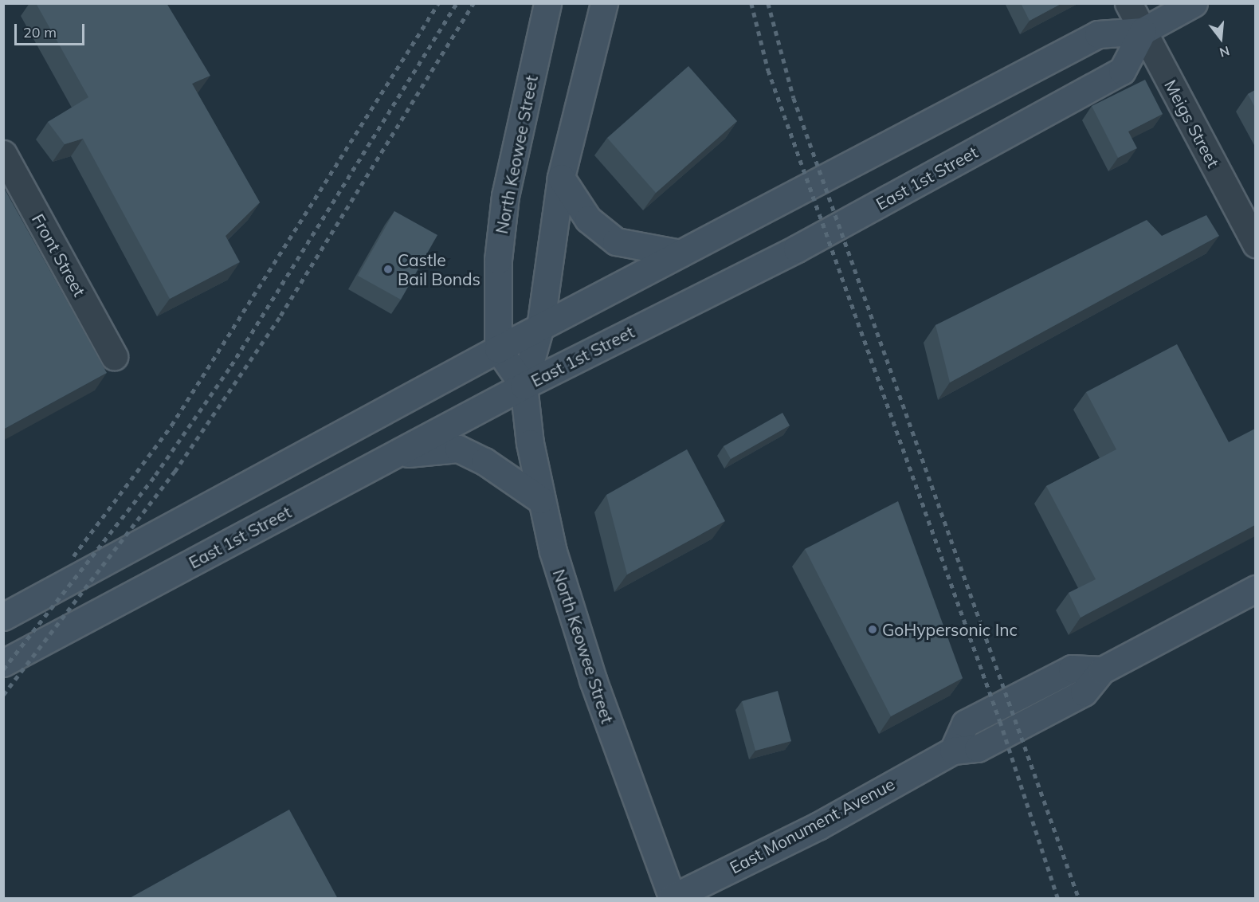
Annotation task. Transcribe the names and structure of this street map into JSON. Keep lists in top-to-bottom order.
{
  "streets": {
    "main road": ["North Keowee Street", "East 1st Street", "East Monument Avenue"],
    "street": ["Meigs Street", "Front Street"]
  },
  "crossings": [
    ["Meigs Street", "East 1st Street"],
    ["North Keowee Street", "East 1st Street"],
    ["North Keowee Street", "East Monument Avenue"]
  ],
  "places": ["Castle Bail Bonds", "GoHypersonic Inc"],
  "scale_bar": "20 m",
  "north": "bottom"
}
